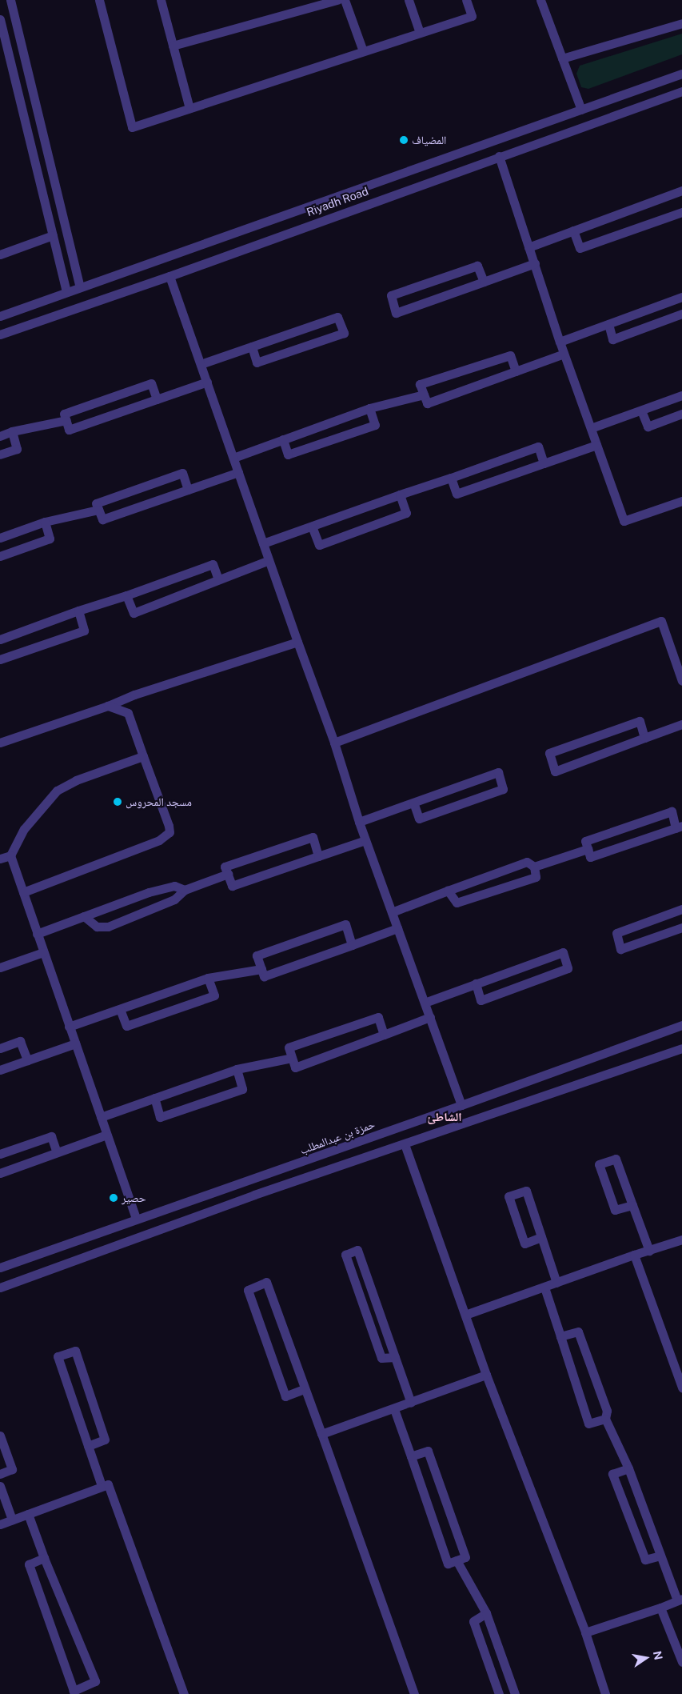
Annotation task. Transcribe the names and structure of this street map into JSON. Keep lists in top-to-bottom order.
{
  "streets": {
    "street": ["Riyadh Road", "حمزة بن عبدالمطلب"]
  },
  "districts": ["الشاطئ"],
  "places": ["المضياف", "مسجد المحروس", "حصير"],
  "north": "right"
}
